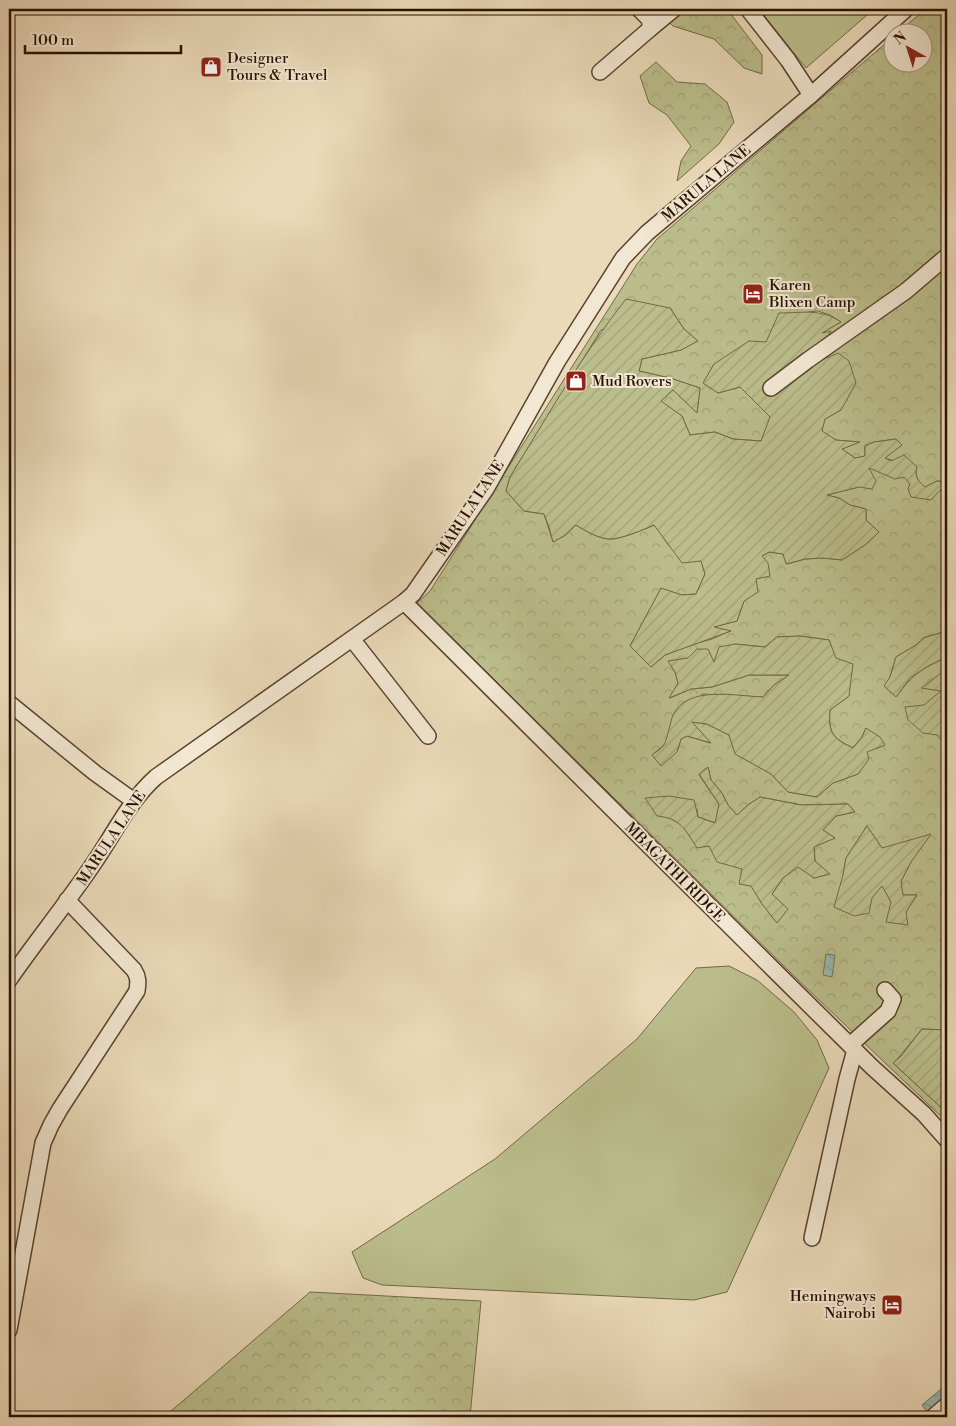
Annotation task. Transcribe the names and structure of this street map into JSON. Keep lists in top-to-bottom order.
{
  "streets": {
    "street": ["MARULA LANE", "MBAGATHI RIDGE"]
  },
  "crossings": [
    ["MARULA LANE", "MBAGATHI RIDGE"]
  ],
  "places": {
    "shop": ["Designer Tours & Travel", "Mud Rovers"],
    "hotel": ["Karen Blixen Camp", "Hemingways Nairobi"]
  },
  "scale_bar": "100 m",
  "north": "top left"
}
